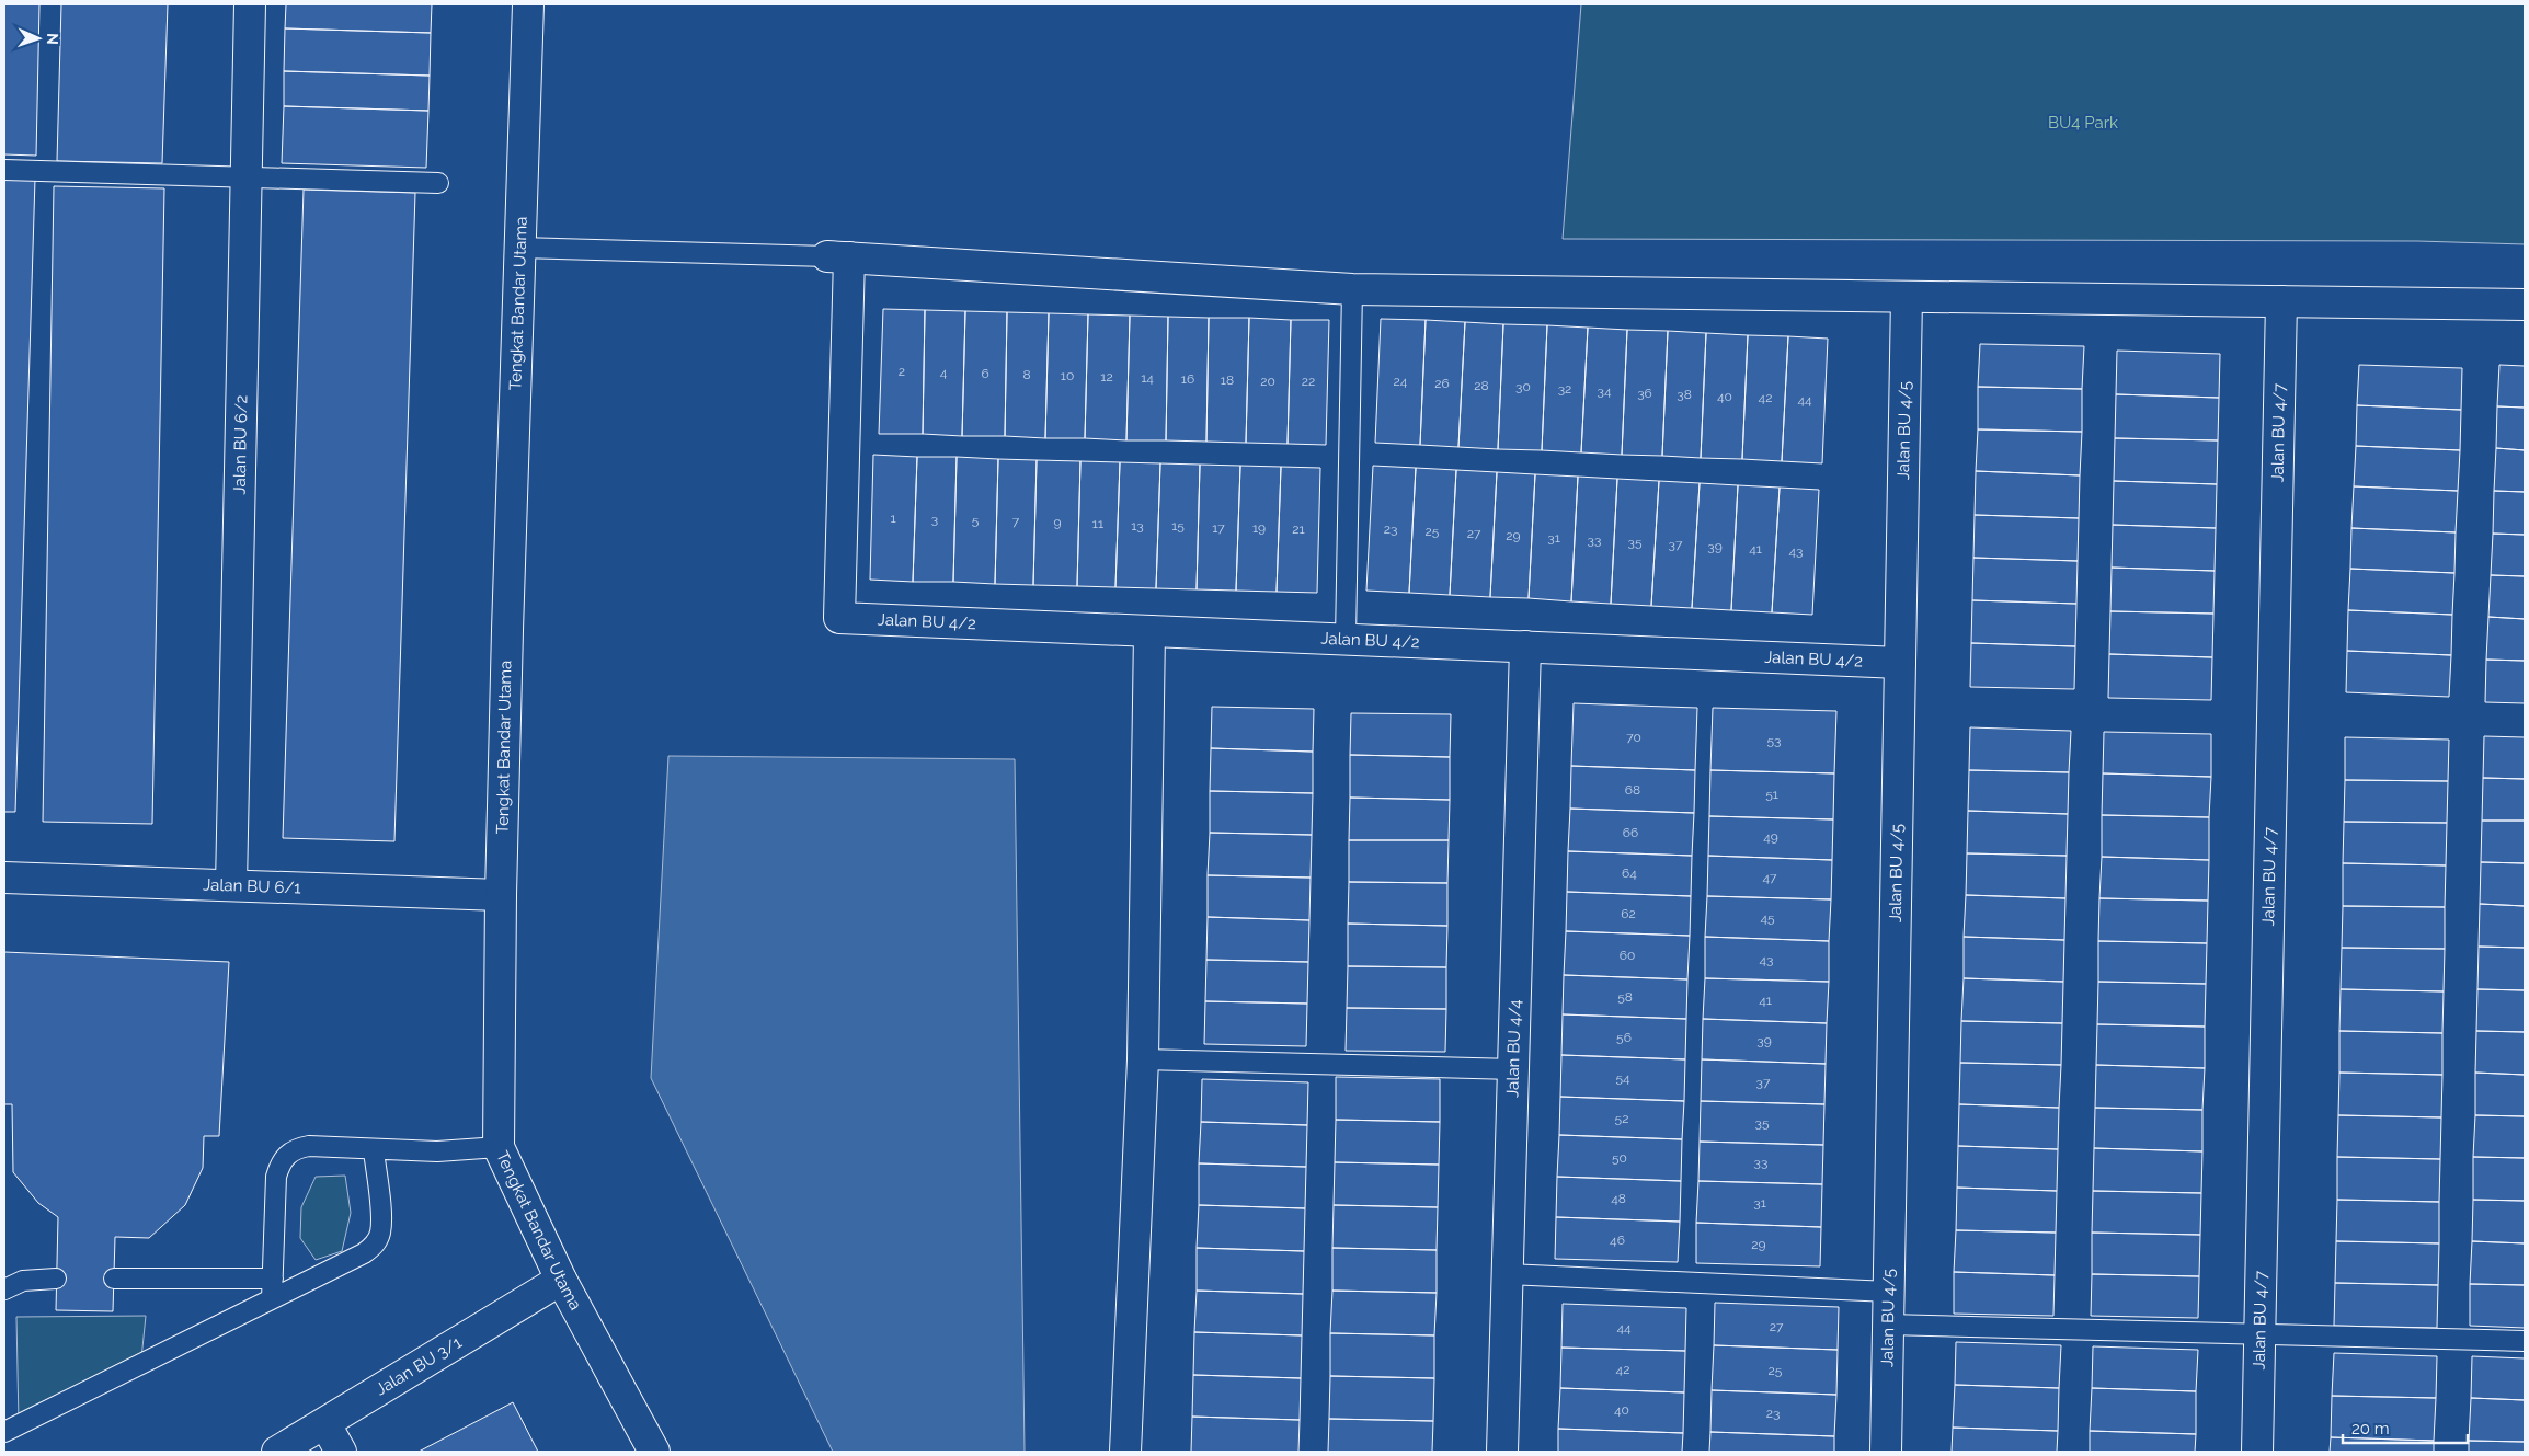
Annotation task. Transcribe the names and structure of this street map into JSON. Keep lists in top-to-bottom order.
{
  "streets": {
    "street": [
      "Tengkat Bandar Utama",
      "Jalan BU 4/5",
      "Jalan BU 4/7",
      "Jalan BU 6/2",
      "Jalan BU 4/2",
      "Jalan BU 6/1",
      "Jalan BU 4/4",
      "Jalan BU 3/1"
    ]
  },
  "crossings": [
    ["Tengkat Bandar Utama", "Jalan BU 6/1"],
    ["Tengkat Bandar Utama", "Jalan BU 3/1"],
    ["Jalan BU 4/5", "Jalan BU 4/2"],
    ["Jalan BU 6/2", "Jalan BU 6/1"],
    ["Jalan BU 4/2", "Jalan BU 4/4"]
  ],
  "parks": ["BU4 Park"],
  "house_numbers": [
    "2",
    "4",
    "6",
    "8",
    "10",
    "12",
    "14",
    "16",
    "18",
    "20",
    "22",
    "24",
    "26",
    "28",
    "30",
    "32",
    "34",
    "36",
    "38",
    "40",
    "42",
    "44",
    "1",
    "3",
    "5",
    "7",
    "9",
    "11",
    "13",
    "15",
    "17",
    "19",
    "21",
    "23",
    "25",
    "27",
    "29",
    "31",
    "33",
    "35",
    "37",
    "39",
    "41",
    "43",
    "70",
    "53",
    "68",
    "51",
    "66",
    "49",
    "64",
    "47",
    "62",
    "45",
    "60",
    "43",
    "58",
    "41",
    "56",
    "39",
    "54",
    "37",
    "52",
    "35",
    "50",
    "33",
    "48",
    "31",
    "46",
    "29",
    "27",
    "44",
    "42",
    "25",
    "40",
    "23"
  ],
  "scale_bar": "20 m",
  "north": "right"
}
